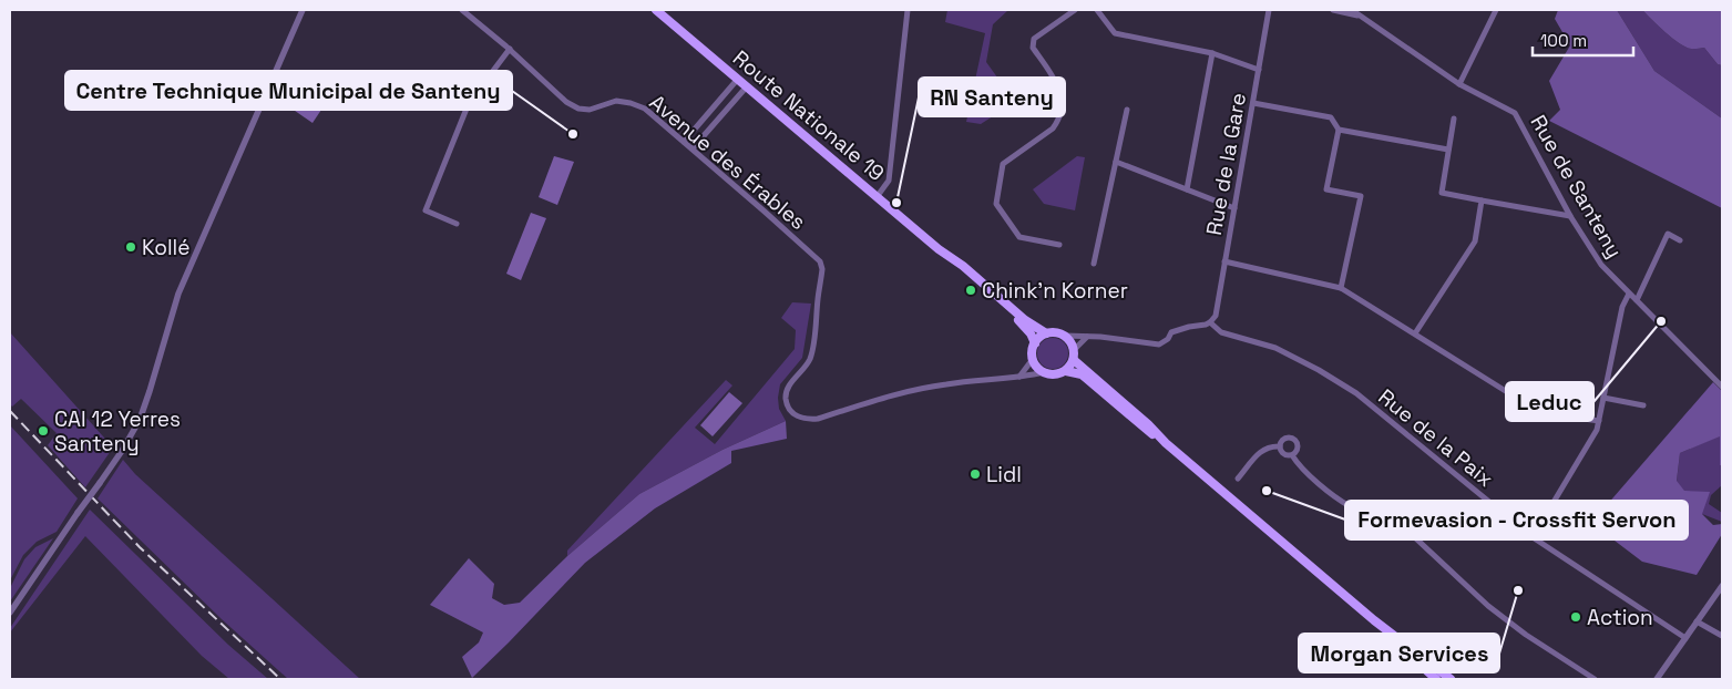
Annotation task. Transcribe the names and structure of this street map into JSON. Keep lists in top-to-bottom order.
{
  "streets": {
    "main road": ["Route Nationale 19"],
    "street": [
      "Avenue des Érables",
      "Rue de la Gare",
      "Rue de Santeny",
      "Rue de la Paix"
    ]
  },
  "crossings": [
    ["Rue de la Gare", "Rue de la Paix"]
  ],
  "places": [
    "Centre Technique Municipal de Santeny",
    "RN Santeny",
    "Kollé",
    "Chink'n Korner",
    "Leduc",
    "CAI 12 Yerres Santeny",
    "Lidl",
    "Formevasion - Crossfit Servon",
    "Morgan Services",
    "Action"
  ],
  "scale_bar": "100 m"
}
